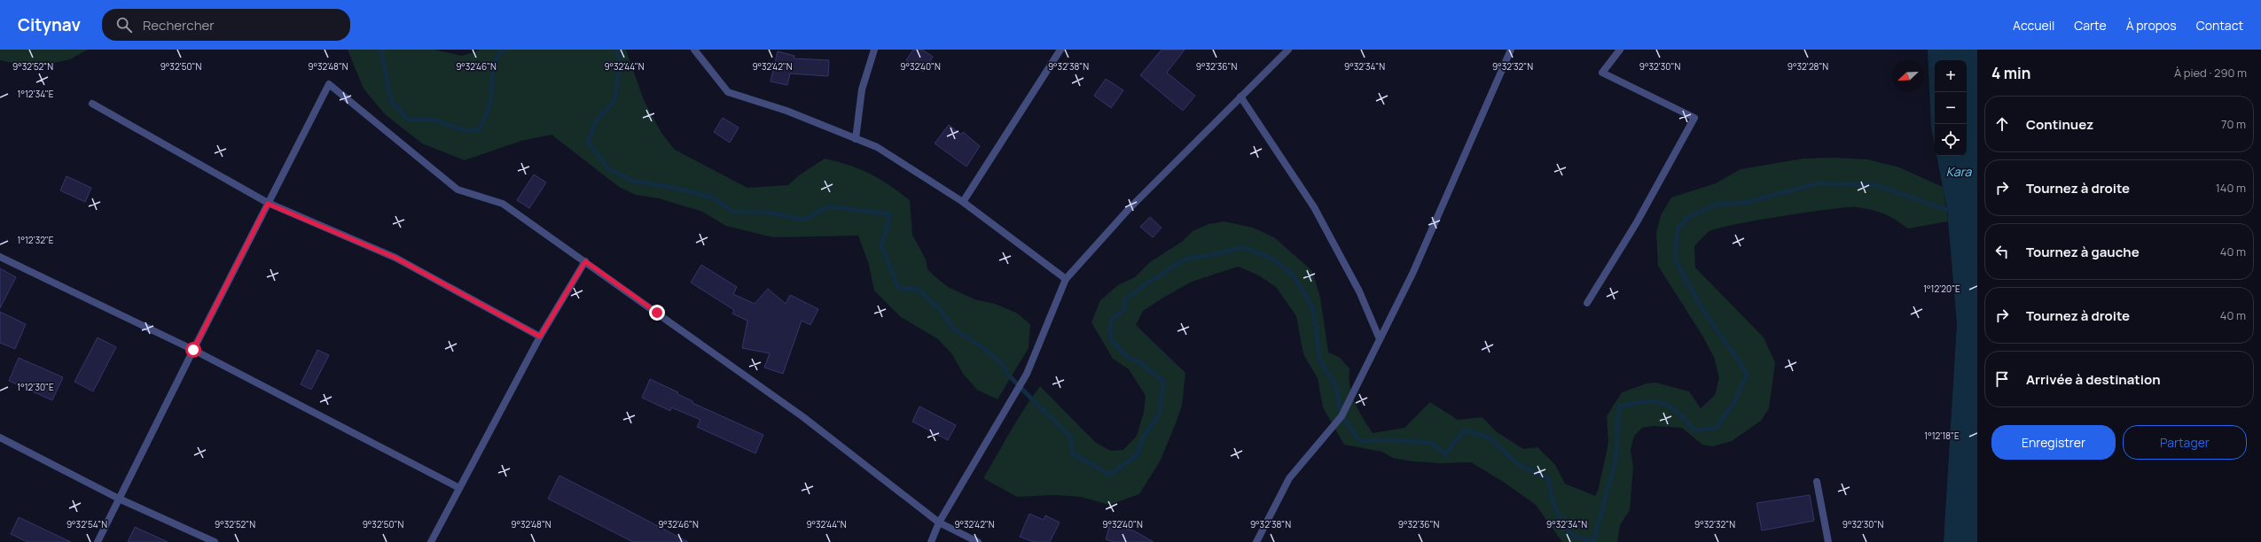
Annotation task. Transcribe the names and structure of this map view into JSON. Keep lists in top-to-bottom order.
{
  "water": ["Kara"],
  "north": "bottom left",
  "page": {
    "header": "Citynav",
    "search": "Rechercher",
    "nav": [
      "Accueil",
      "Carte",
      "À propos",
      "Contact"
    ],
    "heading": ["4 min", "À pied · 290 m"],
    "map_buttons": ["+", "−"],
    "list": [
      ["Continuez", "70 m"],
      ["Tournez à droite", "140 m"],
      ["Tournez à gauche", "40 m"],
      ["Tournez à droite", "40 m"],
      "Arrivée à destination"
    ],
    "buttons": ["Enregistrer", "Partager"]
  },
  "coordinates": [
    "9°32'52\"N",
    "9°32'50\"N",
    "9°32'48\"N",
    "9°32'46\"N",
    "9°32'44\"N",
    "9°32'42\"N",
    "9°32'40\"N",
    "9°32'38\"N",
    "9°32'36\"N",
    "9°32'34\"N",
    "9°32'32\"N",
    "9°32'30\"N",
    "9°32'28\"N",
    "1°12'34\"E",
    "1°12'32\"E",
    "1°12'20\"E",
    "1°12'30\"E",
    "1°12'18\"E",
    "9°32'54\"N"
  ]
}
